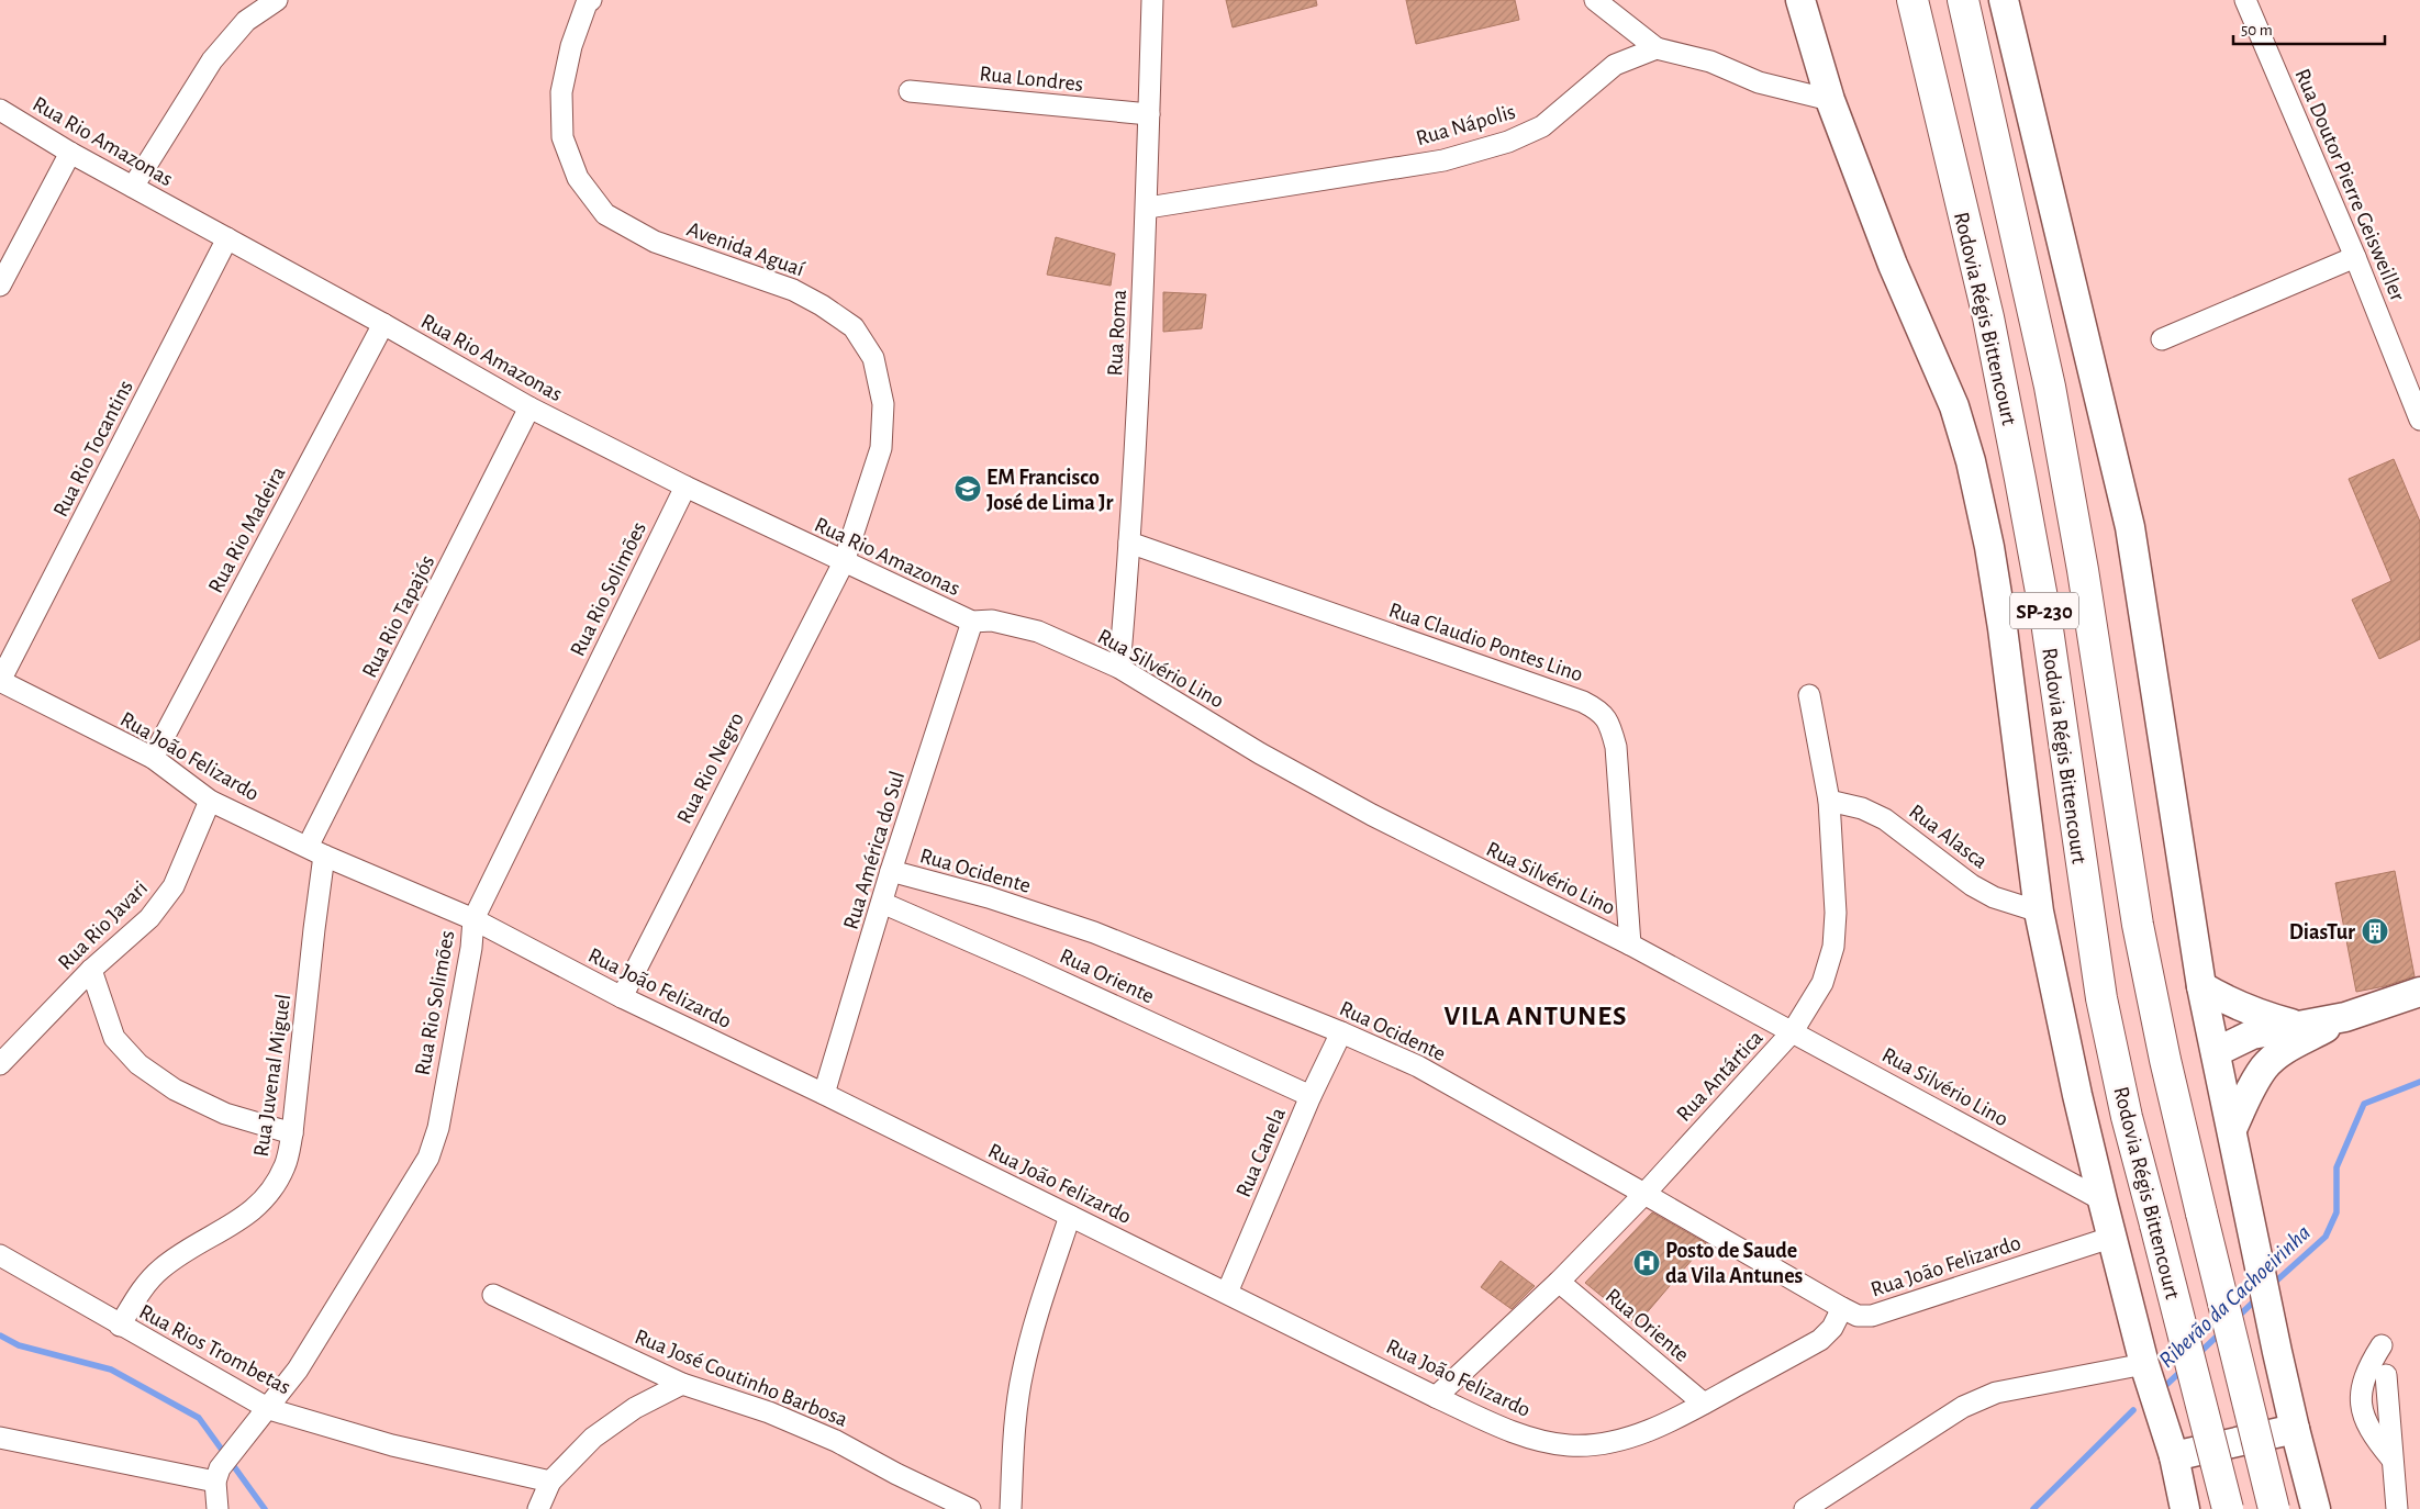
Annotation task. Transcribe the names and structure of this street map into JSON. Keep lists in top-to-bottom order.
{
  "streets": {
    "highway": ["Rodovia Régis Bittencourt", "SP-230"],
    "street": [
      "Rua Londres",
      "Rua Nápolis",
      "Rua Rio Amazonas",
      "Rua Doutor Pierre Geisweiller",
      "Avenida Aguaí",
      "Rua Roma",
      "Rua Rio Tocantins",
      "Rua Rio Madeira",
      "Rua Rio Solimões",
      "Rua Rio Tapajós",
      "Rua Claudio Pontes Lino",
      "Rua Silvério Lino",
      "Rua João Felizardo",
      "Rua Rio Negro",
      "Rua Alasca",
      "Rua América do Sul",
      "Rua Ocidente",
      "Rua Rio Javari",
      "Rua Oriente",
      "Rua Juvenal Miguel",
      "Rua Antártica",
      "Rua Canela",
      "Rua Rios Trombetas",
      "Rua José Coutinho Barbosa"
    ]
  },
  "crossings": [
    ["Rua Londres", "Rua Roma"],
    ["Rua Nápolis", "Rua Roma"],
    ["Rua Rio Amazonas", "Avenida Aguaí"],
    ["Rua Rio Amazonas", "Rua Rio Tocantins"],
    ["Rua Rio Amazonas", "Rua Rio Madeira"],
    ["Rua Rio Amazonas", "Rua Rio Solimões"],
    ["Rua Rio Amazonas", "Rua Rio Tapajós"],
    ["Rua Rio Amazonas", "Rua Silvério Lino"],
    ["Rua Rio Amazonas", "Rua Rio Negro"],
    ["Rua Rio Amazonas", "Rua América do Sul"],
    ["Avenida Aguaí", "Rua Rio Negro"],
    ["Rua Roma", "Rua Claudio Pontes Lino"],
    ["Rua Roma", "Rua Silvério Lino"],
    ["Rua Rio Tocantins", "Rua João Felizardo"],
    ["Rua Rio Madeira", "Rua João Felizardo"],
    ["Rua Rio Solimões", "Rua João Felizardo"],
    ["Rua Rio Solimões", "Rua Rios Trombetas"],
    ["Rua Rio Tapajós", "Rua João Felizardo"],
    ["Rua Rio Tapajós", "Rua Juvenal Miguel"],
    ["Rua Claudio Pontes Lino", "Rua Silvério Lino"],
    ["Rua Silvério Lino", "Rua América do Sul"],
    ["Rua Silvério Lino", "Rua Antártica"],
    ["Rua João Felizardo", "Rua Rio Negro"],
    ["Rua João Felizardo", "Rua América do Sul"],
    ["Rua João Felizardo", "Rua Ocidente"],
    ["Rua João Felizardo", "Rua Rio Javari"],
    ["Rua João Felizardo", "Rua Oriente"],
    ["Rua João Felizardo", "Rua Juvenal Miguel"],
    ["Rua João Felizardo", "Rua Antártica"],
    ["Rua João Felizardo", "Rua Canela"],
    ["Rua Alasca", "Rua Antártica"],
    ["Rua América do Sul", "Rua Ocidente"],
    ["Rua América do Sul", "Rua Oriente"],
    ["Rua Ocidente", "Rua Antártica"],
    ["Rua Ocidente", "Rua Canela"],
    ["Rua Oriente", "Rua Antártica"],
    ["Rua Oriente", "Rua Canela"],
    ["Rua Juvenal Miguel", "Rua Rios Trombetas"]
  ],
  "districts": ["VILA ANTUNES"],
  "water": ["Riberão da Cachoeirinha"],
  "places": {
    "school or university": ["EM Francisco José de Lima Jr"],
    "building": ["DiasTur"],
    "hospital": ["Posto de Saude da Vila Antunes"]
  },
  "scale_bar": "50 m"
}
